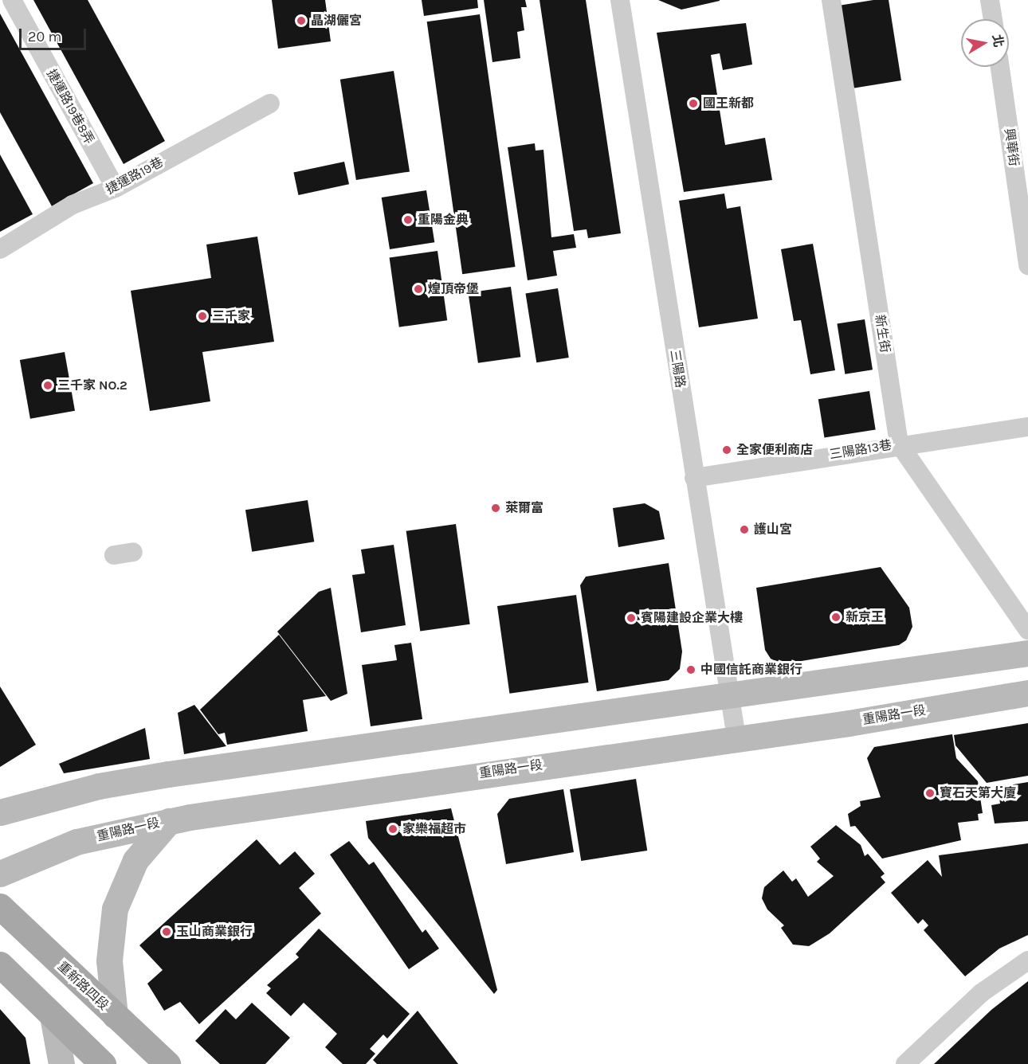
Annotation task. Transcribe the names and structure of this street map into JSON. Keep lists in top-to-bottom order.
{
  "streets": {
    "main road": ["重陽路一段", "重新路四段"],
    "street": [
      "捷運路19巷8弄",
      "興華街",
      "捷運路19巷",
      "新生街",
      "三陽路",
      "三陽路13巷"
    ]
  },
  "crossings": [
    ["捷運路19巷8弄", "捷運路19巷"],
    ["新生街", "三陽路13巷"],
    ["三陽路", "三陽路13巷"],
    ["三陽路", "重陽路一段"]
  ],
  "places": [
    "晶湖儷宮",
    "國王新都",
    "重陽金典",
    "煌頂帝堡",
    "三千家",
    "三千家 NO.2",
    "全家便利商店",
    "萊爾富",
    "護山宮",
    "新京王",
    "賓陽建設企業大樓",
    "中國信託商業銀行",
    "寶石天第大廈",
    "家樂福超市",
    "玉山商業銀行"
  ],
  "scale_bar": "20 m",
  "north": "right"
}
